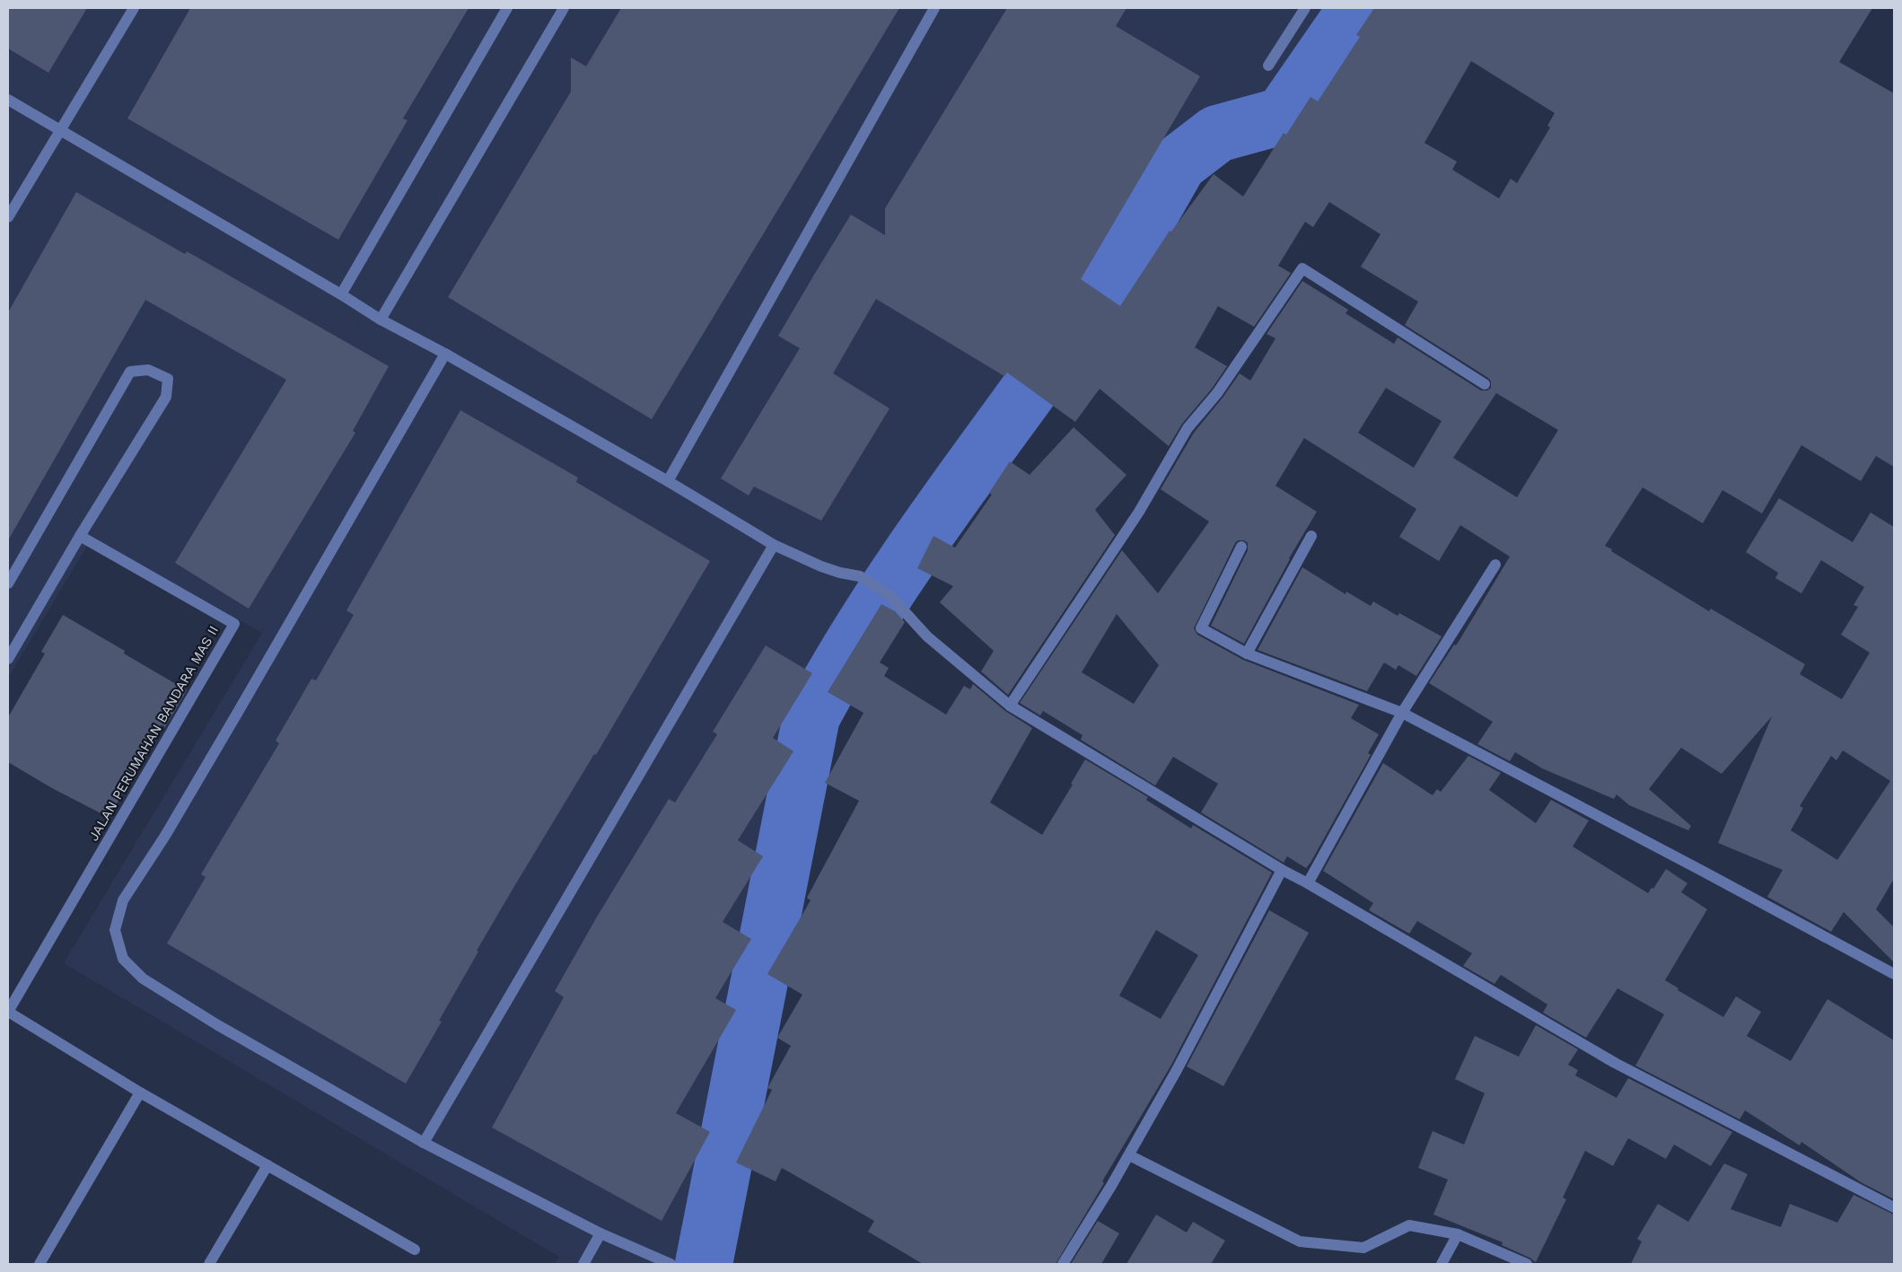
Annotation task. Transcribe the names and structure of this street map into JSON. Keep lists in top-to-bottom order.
{
  "streets": {
    "street": ["JALAN PERUMAHAN BANDARA MAS II"]
  }
}
